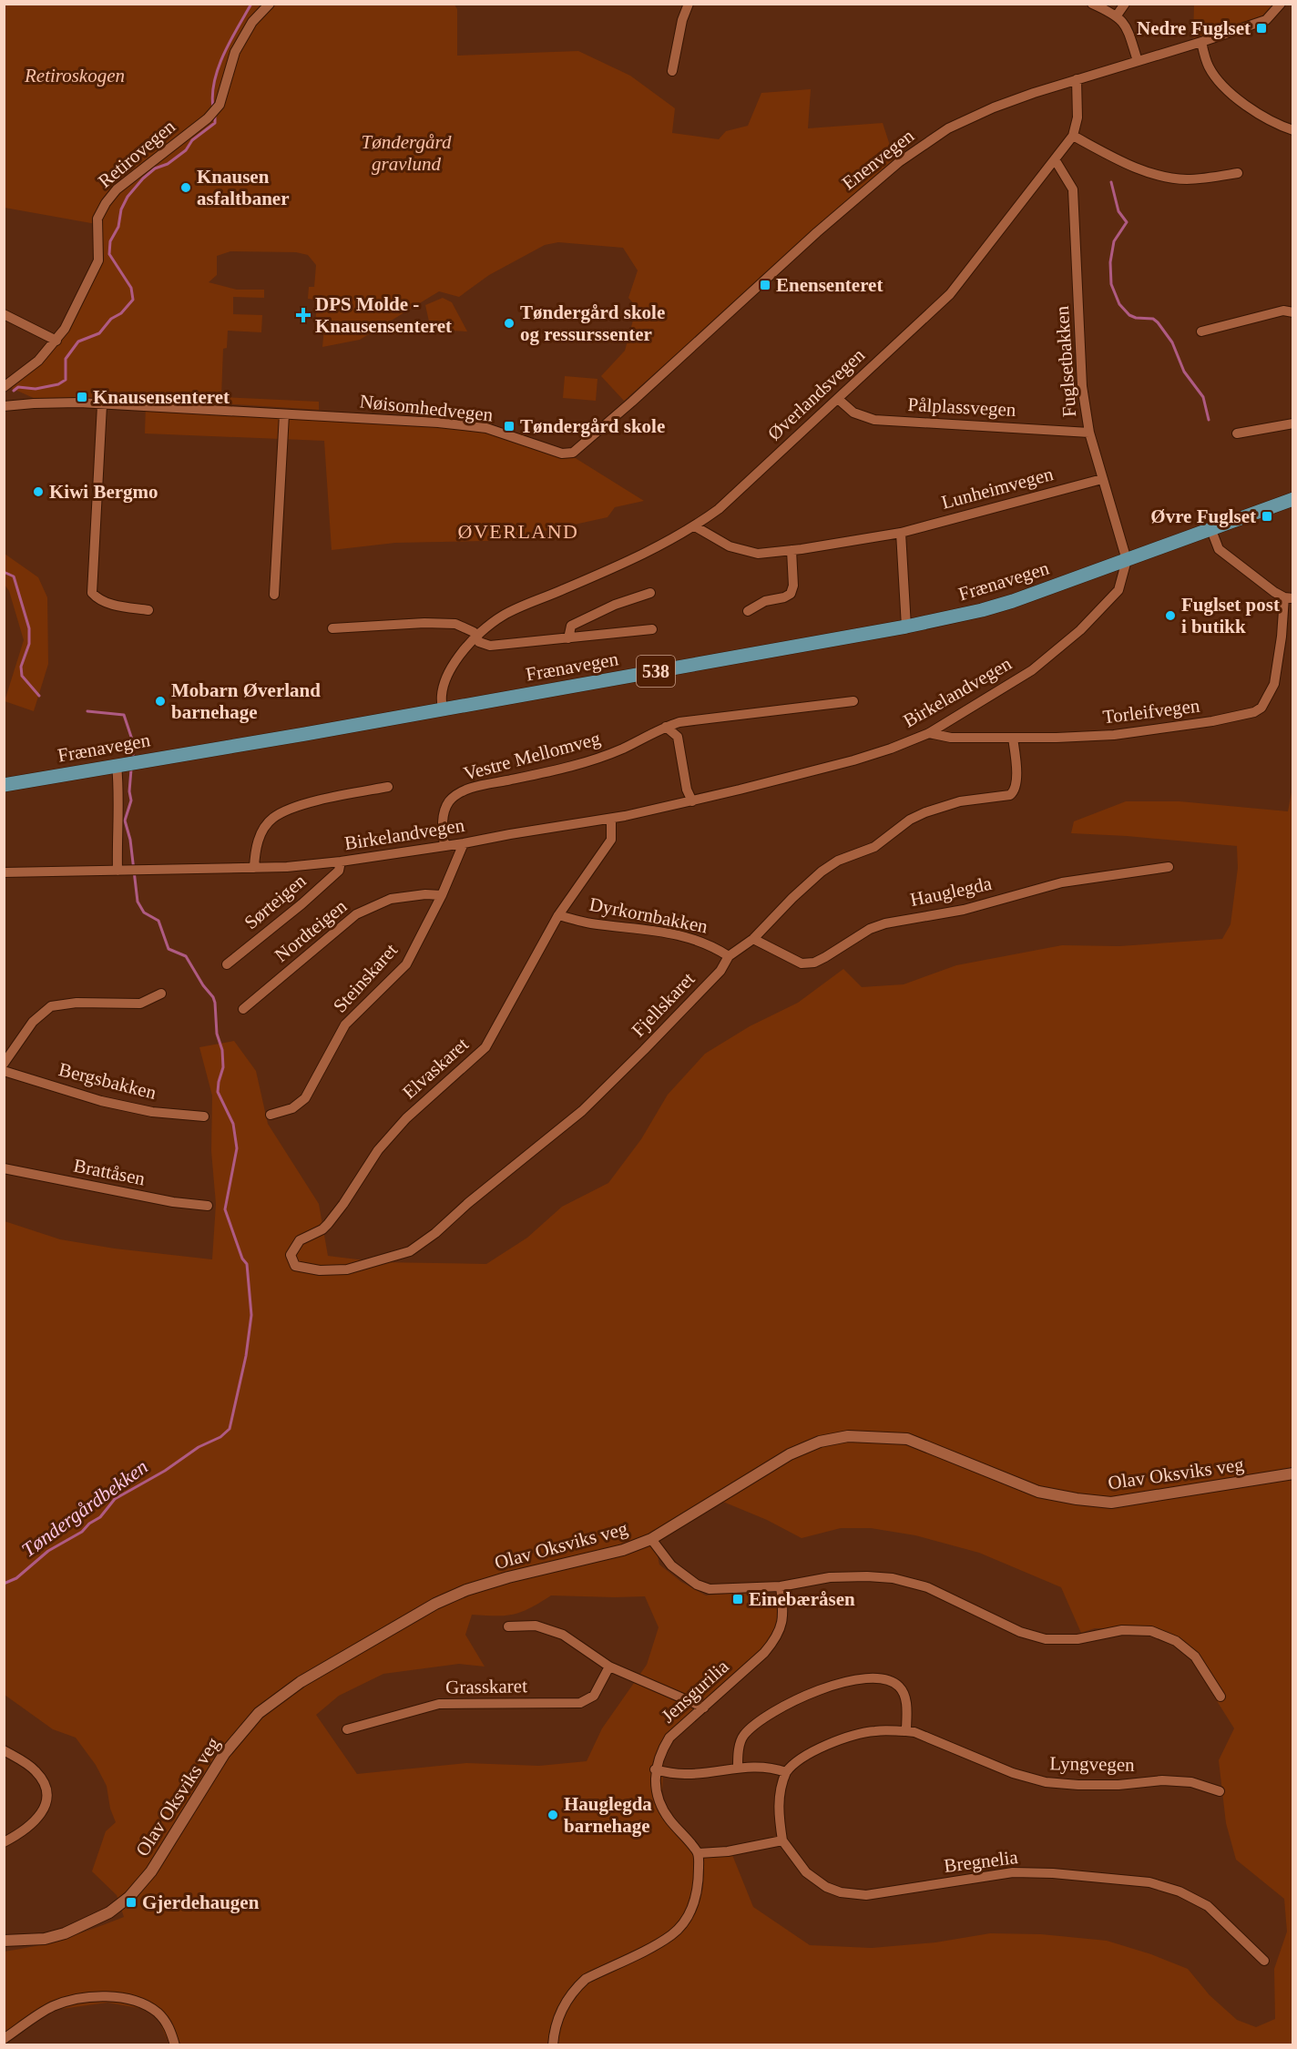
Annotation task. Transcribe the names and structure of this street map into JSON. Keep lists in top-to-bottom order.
{
  "streets": {
    "main road": ["Frænavegen", "538"],
    "street": [
      "Retirovegen",
      "Enenvegen",
      "Fuglsetbakken",
      "Øverlandsvegen",
      "Pålplassvegen",
      "Nøisomhedvegen",
      "Lunheimvegen",
      "Birkelandvegen",
      "Torleifvegen",
      "Vestre Mellomveg",
      "Hauglegda",
      "Sørteigen",
      "Dyrkornbakken",
      "Nordteigen",
      "Steinskaret",
      "Fjellskaret",
      "Elvaskaret",
      "Bergsbakken",
      "Brattåsen",
      "Olav Oksviks veg",
      "Grasskaret",
      "Jensgurilia",
      "Lyngvegen",
      "Bregnelia"
    ]
  },
  "crossings": [
    ["Enenvegen", "Øverlandsvegen"],
    ["Enenvegen", "Nøisomhedvegen"],
    ["Fuglsetbakken", "Øverlandsvegen"],
    ["Fuglsetbakken", "Pålplassvegen"],
    ["Fuglsetbakken", "Lunheimvegen"],
    ["Fuglsetbakken", "Frænavegen"],
    ["Fuglsetbakken", "Birkelandvegen"],
    ["Øverlandsvegen", "Pålplassvegen"],
    ["Øverlandsvegen", "Lunheimvegen"],
    ["Øverlandsvegen", "Frænavegen"],
    ["Frænavegen", "Birkelandvegen"],
    ["Birkelandvegen", "Torleifvegen"],
    ["Birkelandvegen", "Vestre Mellomveg"],
    ["Birkelandvegen", "Sørteigen"],
    ["Birkelandvegen", "Steinskaret"],
    ["Birkelandvegen", "Elvaskaret"],
    ["Torleifvegen", "Fjellskaret"],
    ["Hauglegda", "Fjellskaret"],
    ["Dyrkornbakken", "Fjellskaret"],
    ["Dyrkornbakken", "Elvaskaret"],
    ["Nordteigen", "Steinskaret"],
    ["Fjellskaret", "Elvaskaret"]
  ],
  "districts": ["ØVERLAND"],
  "water": ["Tøndergårdbekken"],
  "parks": ["Retiroskogen", "Tøndergård gravlund"],
  "places": {
    "transit": [
      "Nedre Fuglset",
      "Enensenteret",
      "Knausensenteret",
      "Tøndergård skole",
      "Øvre Fuglset",
      "Einebæråsen",
      "Gjerdehaugen"
    ],
    "other": [
      "Knausen asfaltbaner",
      "Tøndergård skole og ressurssenter",
      "Kiwi Bergmo",
      "Fuglset post i butikk",
      "Mobarn Øverland barnehage",
      "Hauglegda barnehage"
    ],
    "health": ["DPS Molde - Knausensenteret"]
  }
}
